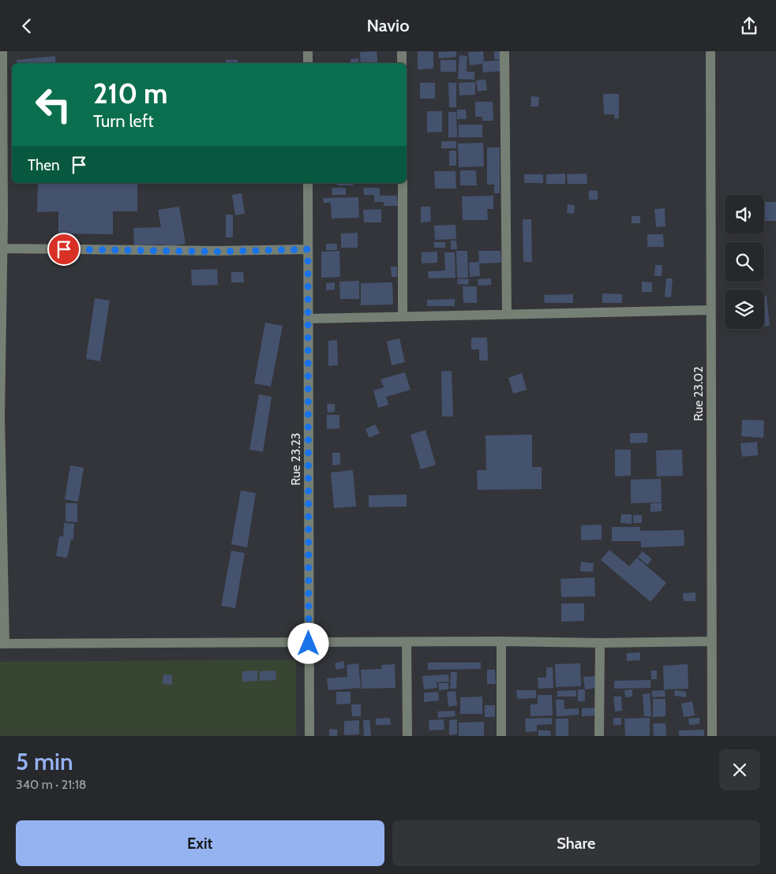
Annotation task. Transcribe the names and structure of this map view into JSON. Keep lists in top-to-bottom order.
{
  "streets": {
    "street": ["Rue 23.02", "Rue 23.23"]
  },
  "page": {
    "header": "Navio",
    "turn": ["210 m", "Turn left"],
    "then": "Then",
    "heading": ["5 min", "340 m · 21:18"],
    "buttons": ["Exit", "Share"]
  }
}
